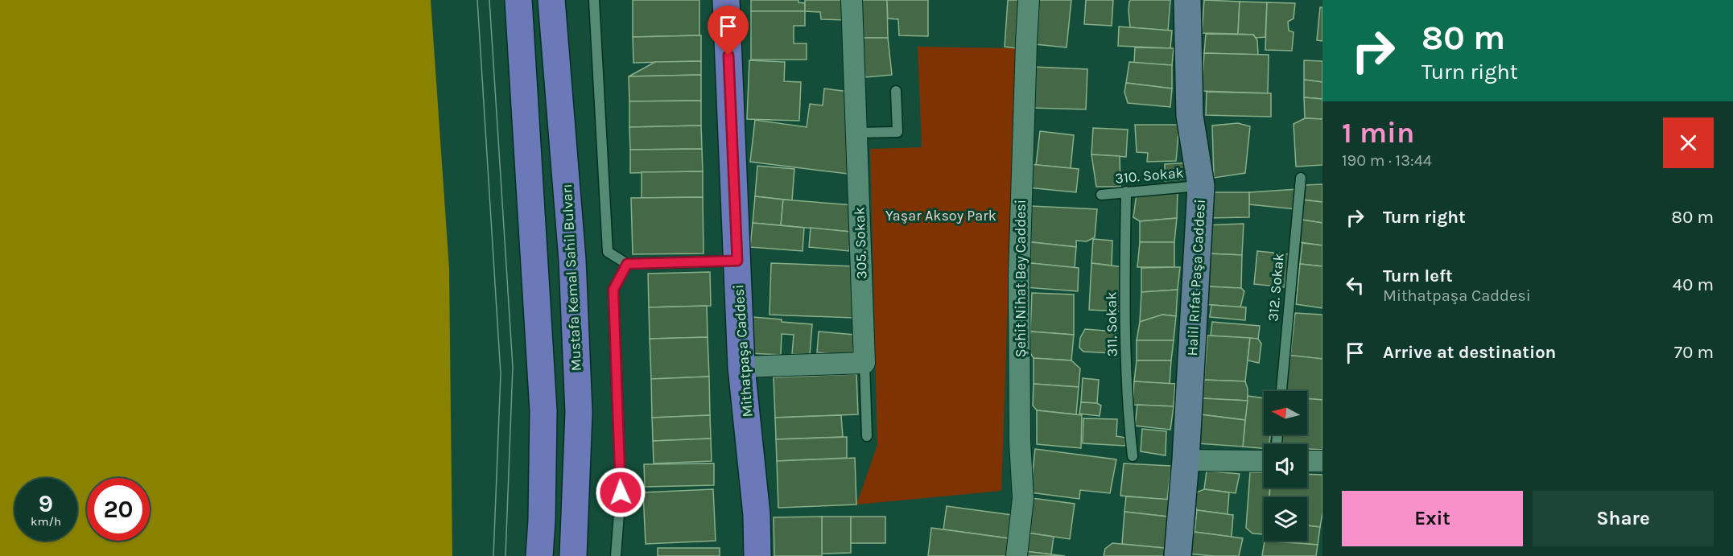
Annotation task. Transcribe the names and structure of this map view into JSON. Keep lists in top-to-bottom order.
{
  "streets": {
    "main road": ["Mustafa Kemal Sahil Bulvarı", "Mithatpaşa Caddesi"],
    "street": ["305. Sokak", "Halil Rıfat Paşa Caddesi", "Şehit Nihat Bey Caddesi"],
    "lane": ["310. Sokak", "312. Sokak", "311. Sokak"]
  },
  "crossings": [
    ["310. Sokak", "Halil Rıfat Paşa Caddesi"],
    ["310. Sokak", "311. Sokak"]
  ],
  "parks": ["Yaşar Aksoy Park"],
  "north": "left",
  "page": {
    "turn": ["80 m", "Turn right"],
    "heading": ["1 min", "190 m · 13:44"],
    "list": [
      {
        "name": "Turn right",
        "value": "80 m"
      },
      {
        "name": "Turn left",
        "note": "Mithatpaşa Caddesi",
        "value": "40 m"
      },
      {
        "name": "Arrive at destination",
        "value": "70 m"
      }
    ],
    "speed": "9 km/h",
    "limit": "20",
    "buttons": ["Exit", "Share"]
  }
}
